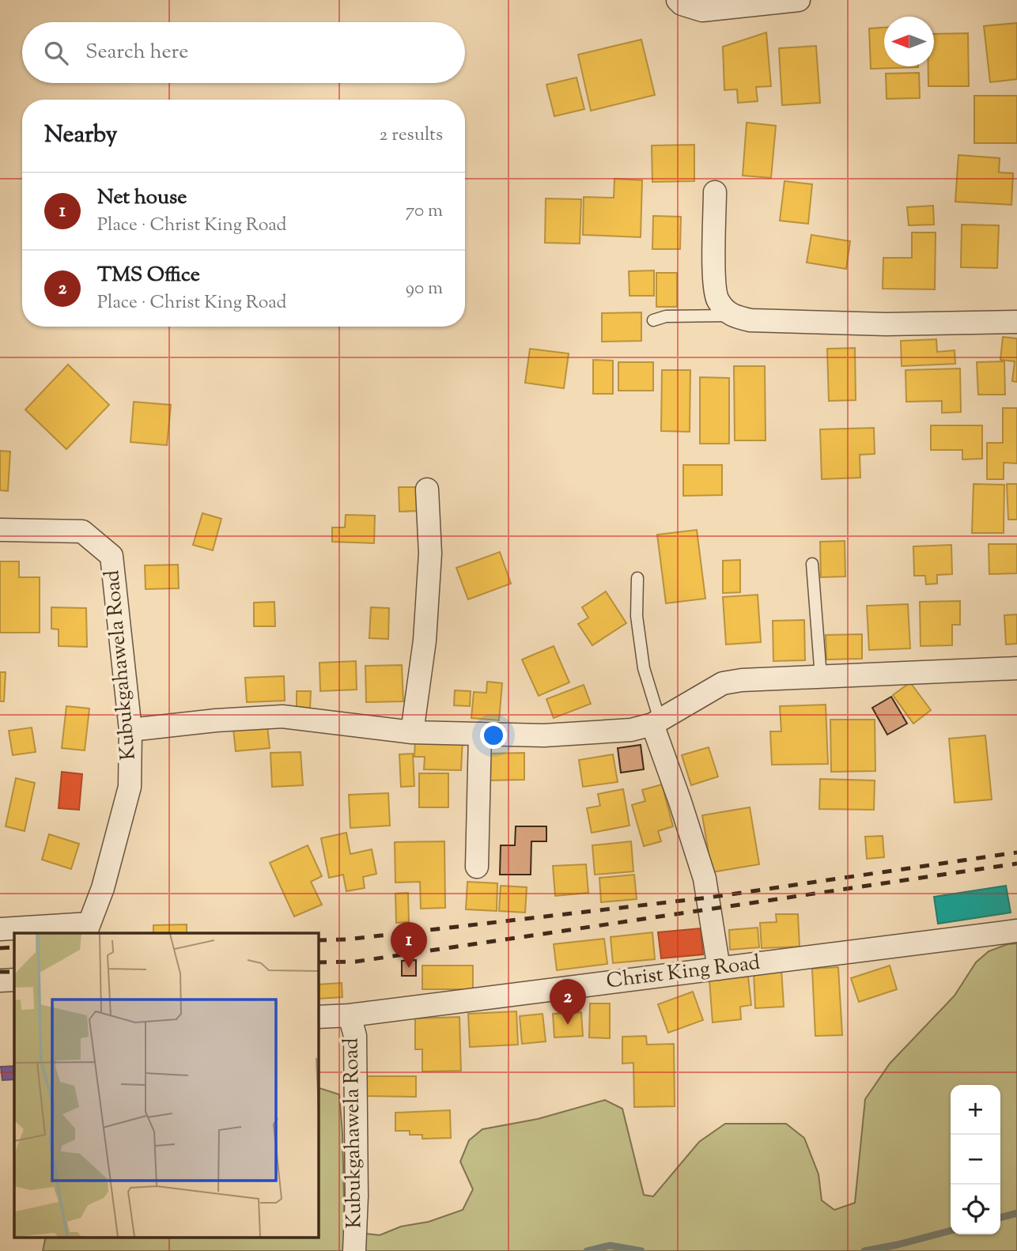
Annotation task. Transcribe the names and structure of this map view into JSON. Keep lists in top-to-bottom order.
{
  "streets": {
    "street": ["Kubukgahawela Road", "Christ King Road"]
  },
  "crossings": [
    ["Kubukgahawela Road", "Christ King Road"]
  ],
  "north": "left",
  "page": {
    "search": "Search here",
    "heading": ["Nearby", "2 results"],
    "list": [
      {
        "mark": "1",
        "name": "Net house",
        "note": "Place · Christ King Road",
        "value": "70 m"
      },
      {
        "mark": "2",
        "name": "TMS Office",
        "note": "Place · Christ King Road",
        "value": "90 m"
      }
    ],
    "pins": ["1", "2"],
    "map_buttons": ["+", "−"]
  }
}
